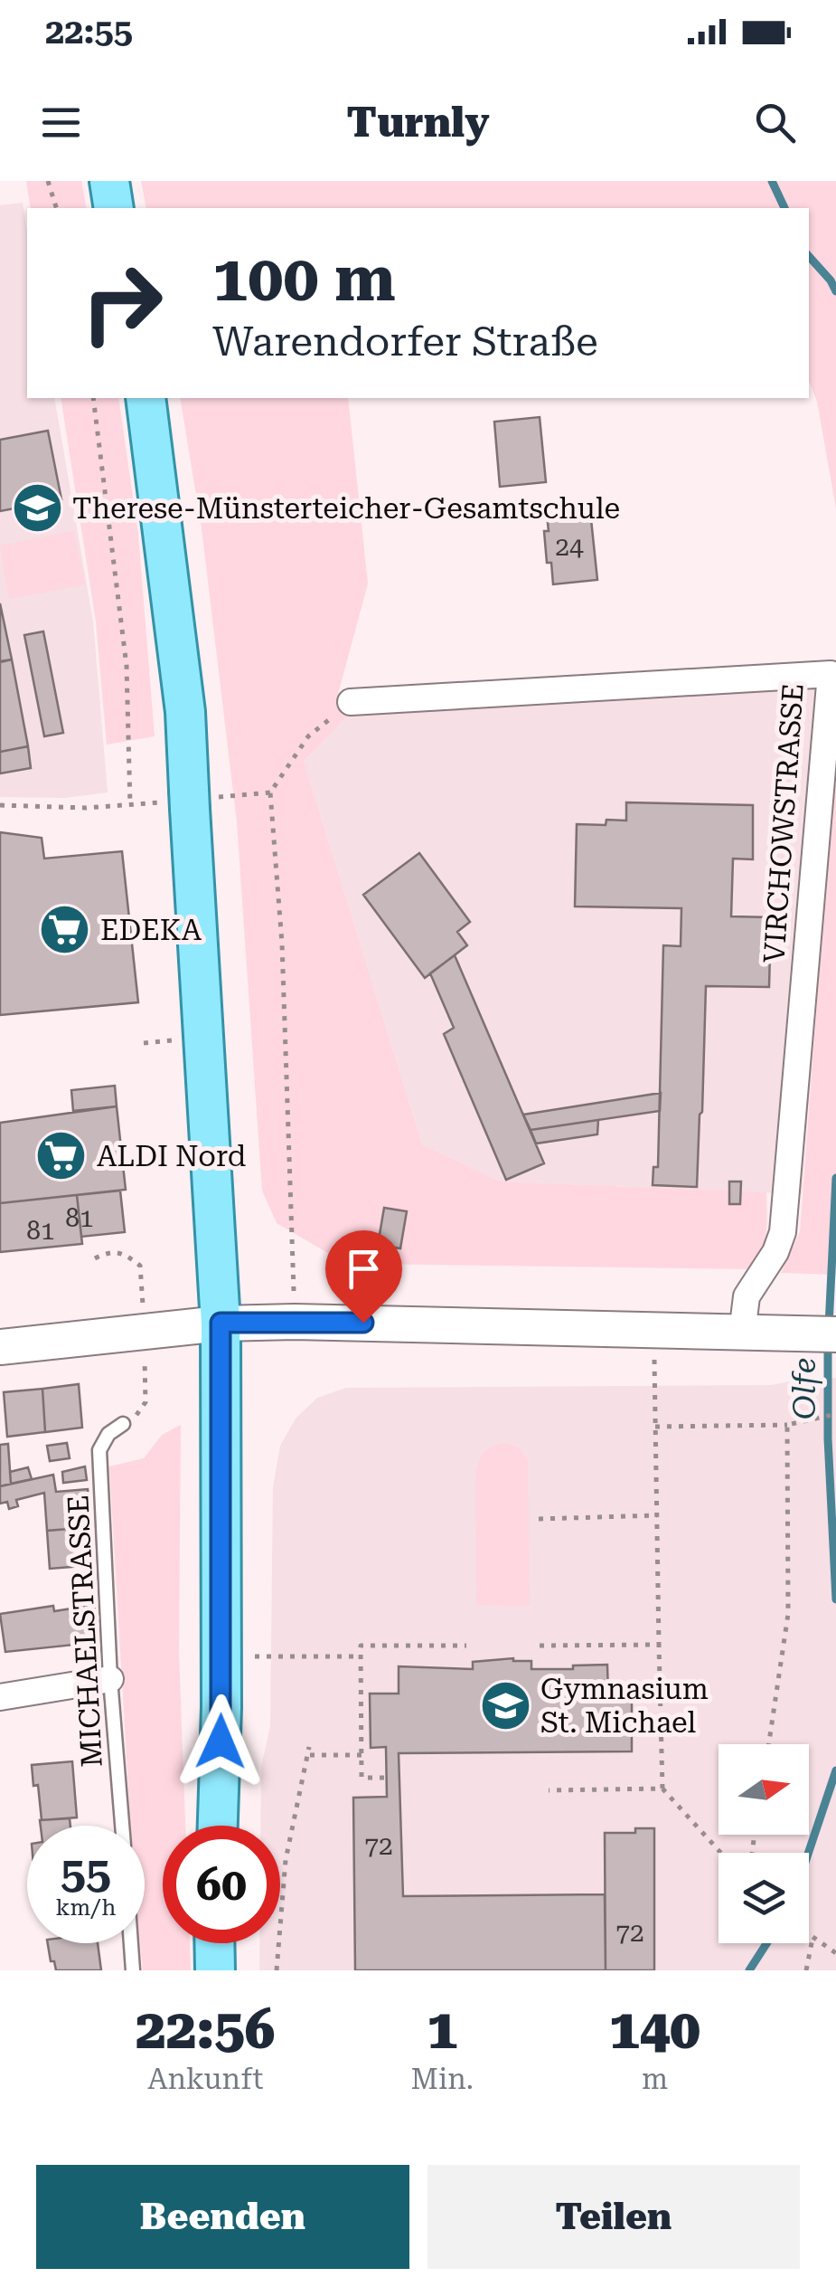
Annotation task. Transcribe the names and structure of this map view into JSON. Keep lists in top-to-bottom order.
{
  "streets": {
    "street": ["VIRCHOWSTRASSE"],
    "lane": ["MICHAELSTRASSE"]
  },
  "water": ["Olfe"],
  "places": {
    "school or university": ["Therese-Münsterteicher-Gesamtschule", "Gymnasium St. Michael"],
    "supermarket": ["EDEKA", "ALDI Nord"]
  },
  "house_numbers": [
    "24",
    "81",
    "81",
    "72",
    "72"
  ],
  "north": "right",
  "page": {
    "status": "22:55",
    "header": "Turnly",
    "turn": ["100 m", "Warendorfer Straße"],
    "speed": "55 km/h",
    "limit": "60",
    "eta": [
      "22:56",
      "Ankunft",
      "1",
      "Min.",
      "140",
      "m"
    ],
    "buttons": ["Beenden", "Teilen"]
  }
}
